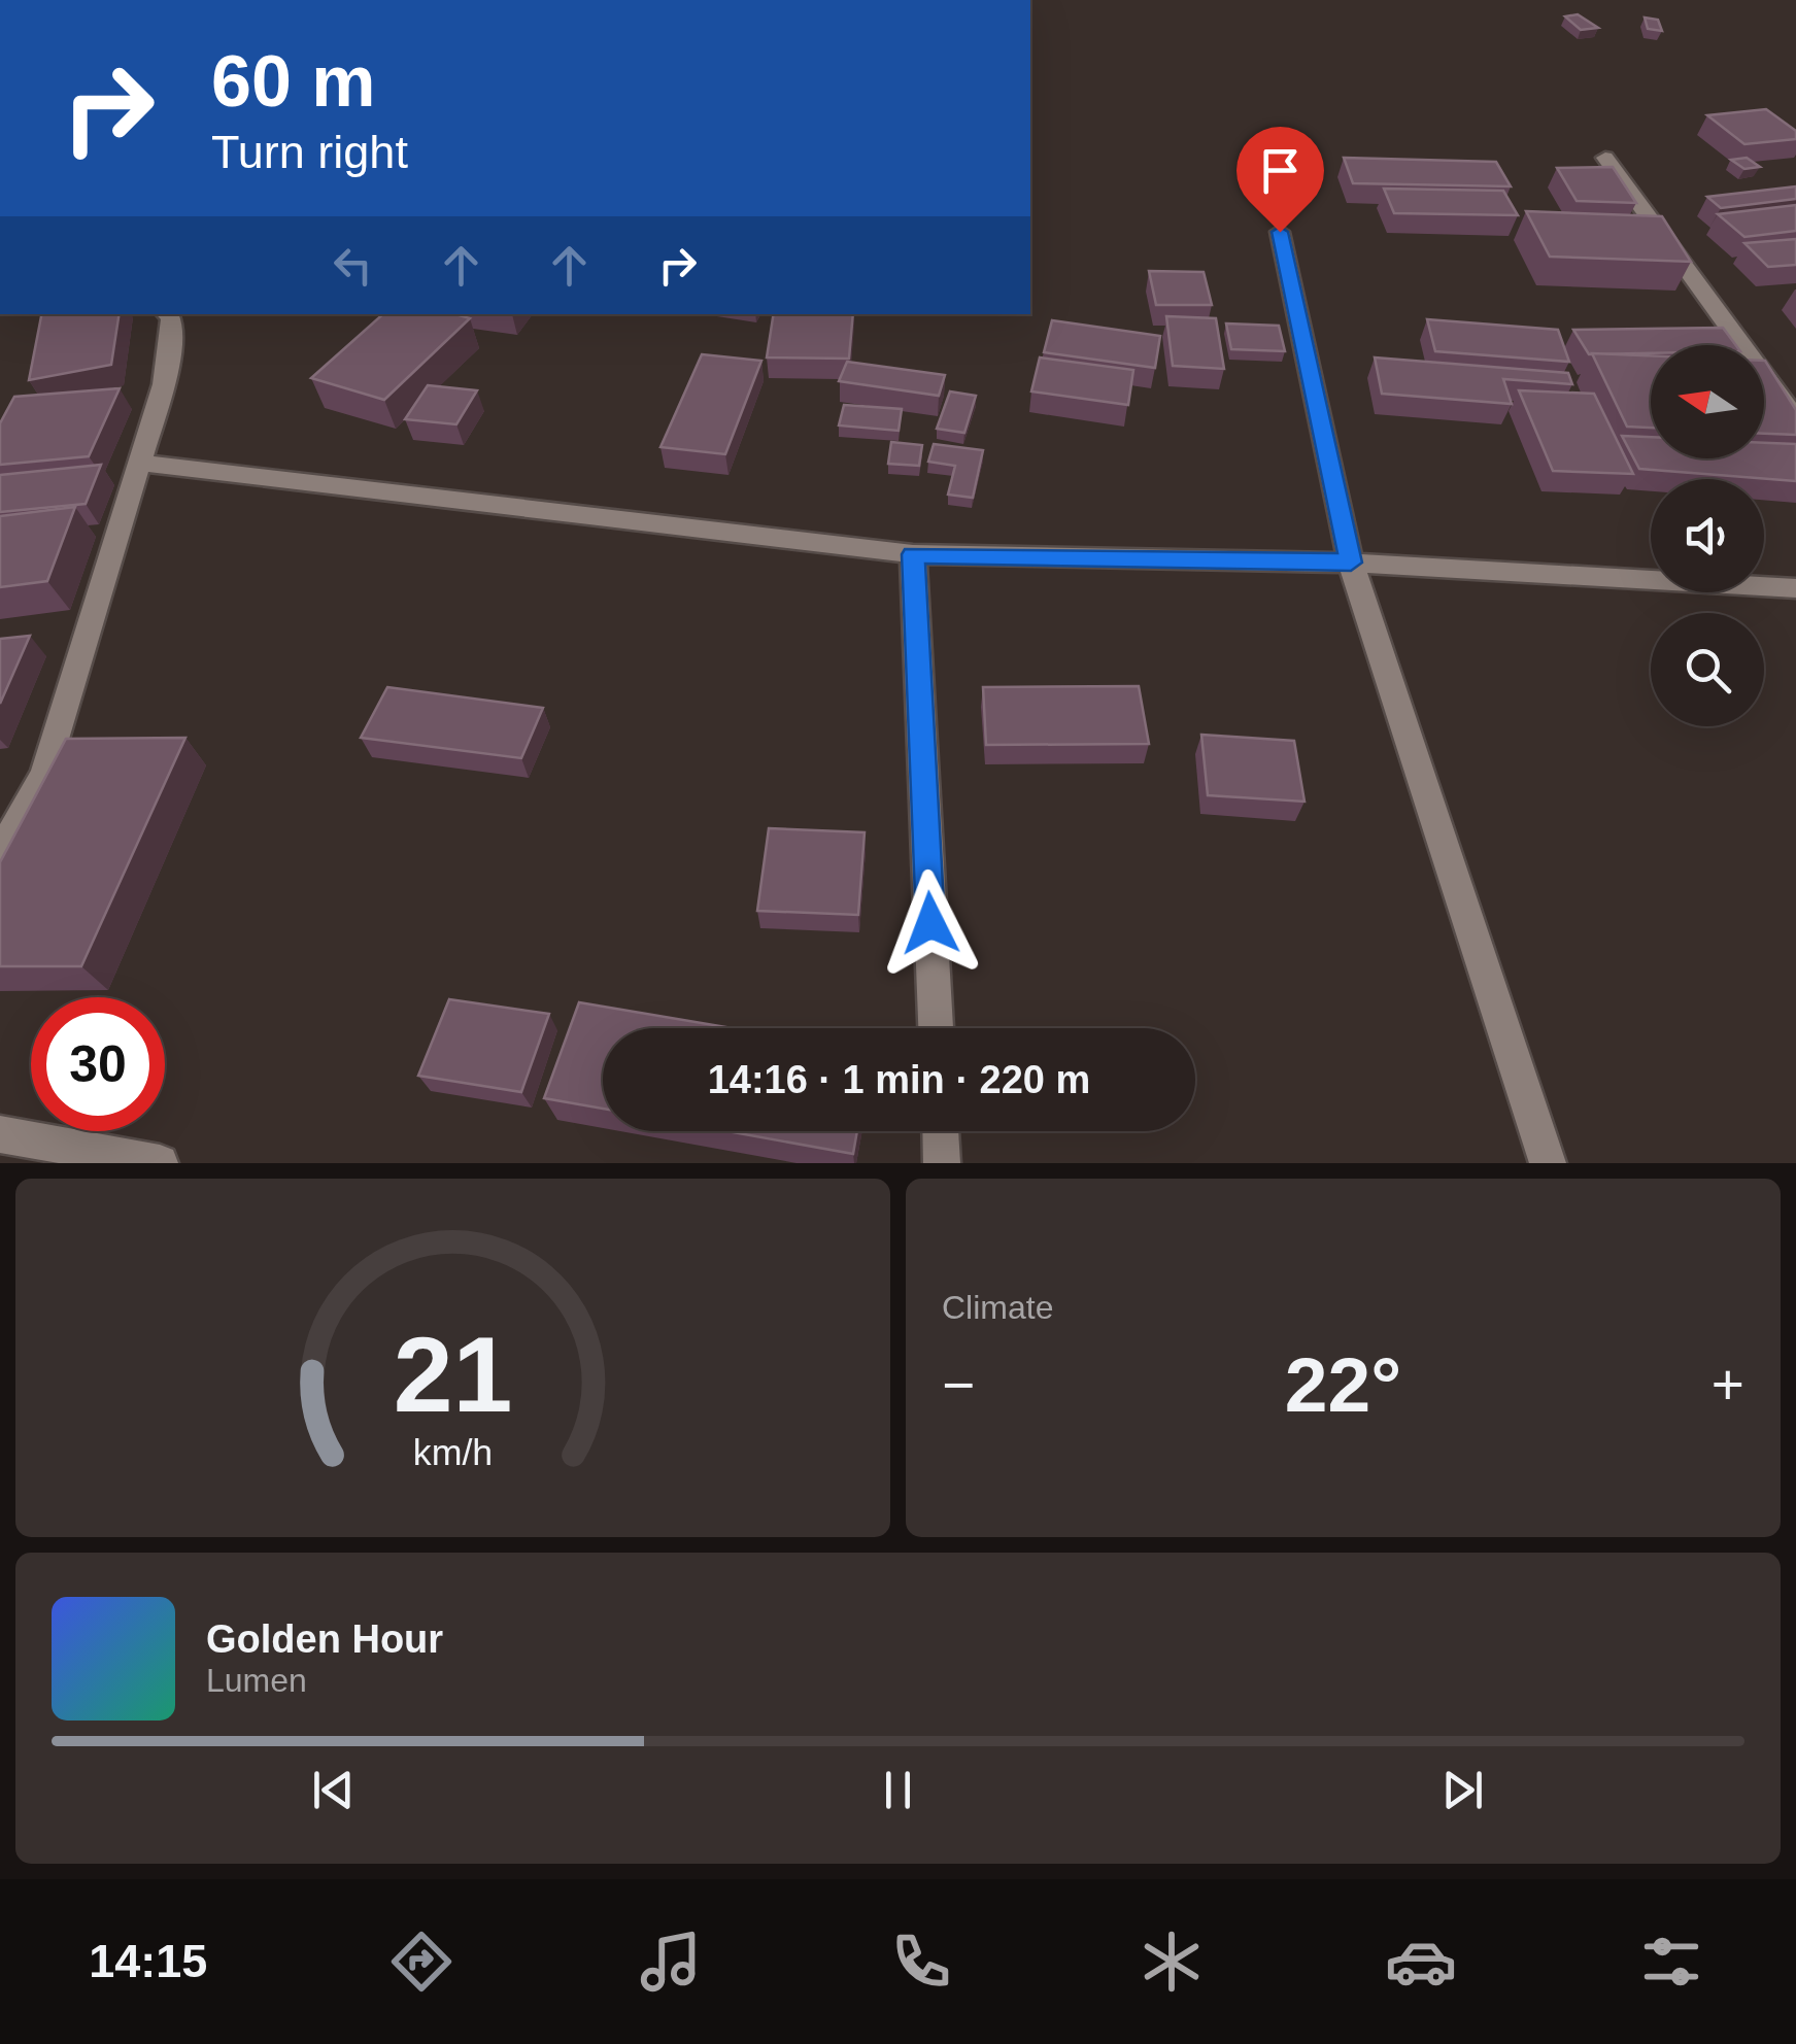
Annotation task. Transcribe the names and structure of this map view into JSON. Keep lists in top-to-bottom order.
{
  "north": "left",
  "page": {
    "turn": ["60 m", "Turn right"],
    "limit": "30",
    "trip": "14:16 · 1 min · 220 m",
    "tile": "Climate",
    "heat": ["−", "22°", "+"],
    "song": ["Golden Hour", "Lumen"],
    "tabs": "14:15",
    "gauge": ["21", "km/h"]
  }
}
